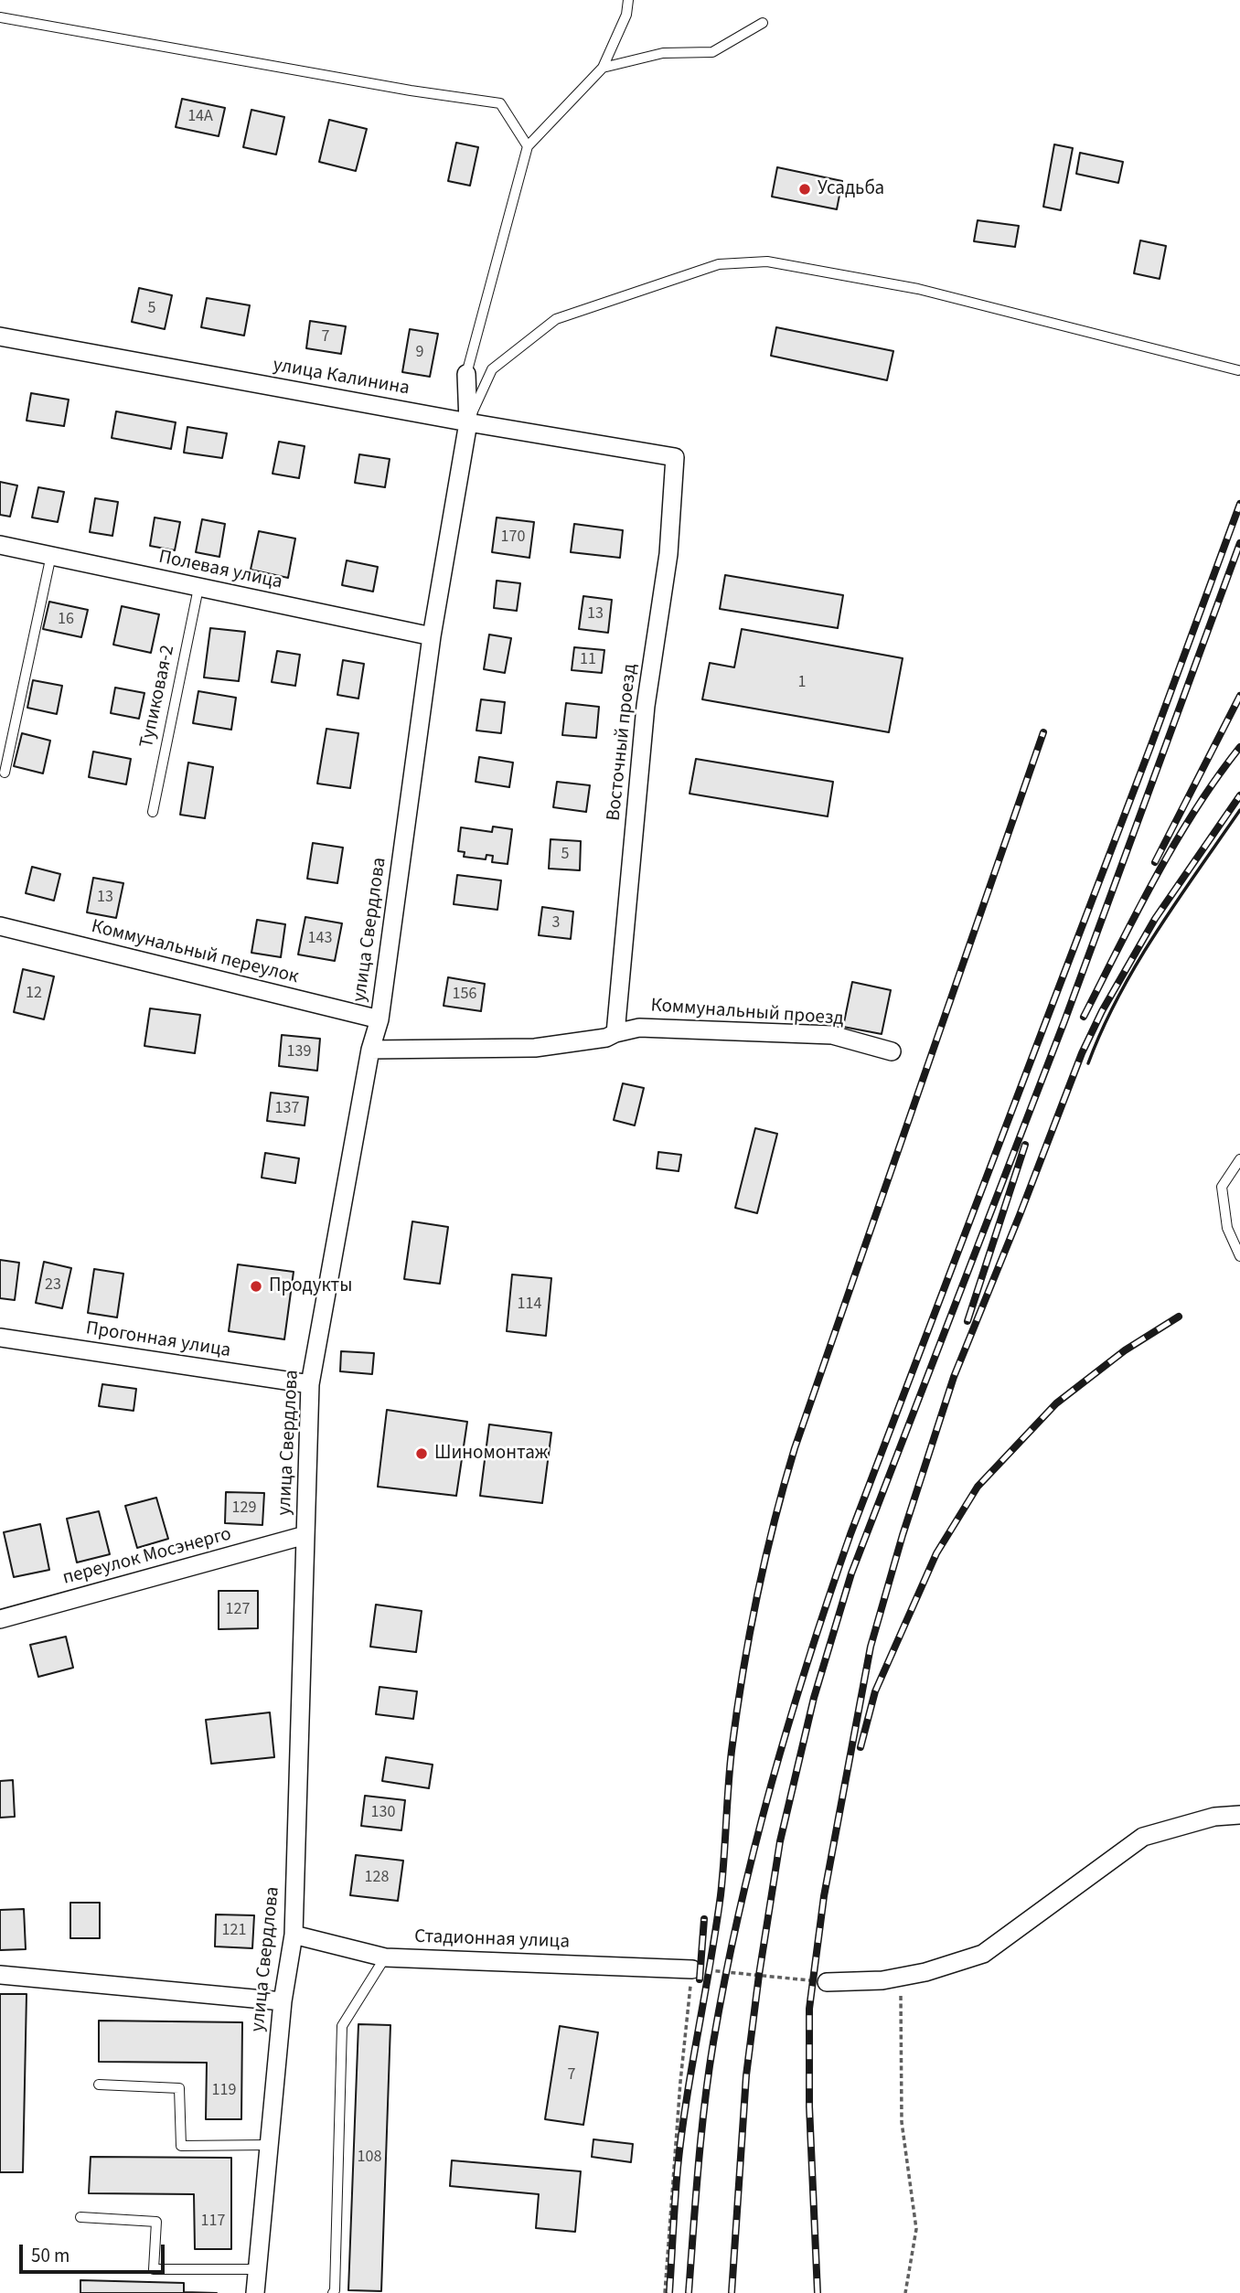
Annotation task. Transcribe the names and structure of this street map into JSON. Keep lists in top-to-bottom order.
{
  "streets": {
    "street": [
      "улица Калинина",
      "Полевая улица",
      "Восточный проезд",
      "улица Свердлова",
      "Коммунальный переулок",
      "Коммунальный проезд",
      "Прогонная улица",
      "переулок Мосэнерго",
      "Стадионная улица"
    ],
    "lane": ["Тупиковая-2"]
  },
  "crossings": [
    ["улица Калинина", "Восточный проезд"],
    ["улица Калинина", "улица Свердлова"],
    ["Полевая улица", "Тупиковая-2"],
    ["Полевая улица", "улица Свердлова"],
    ["Восточный проезд", "Коммунальный проезд"],
    ["улица Свердлова", "Коммунальный переулок"],
    ["улица Свердлова", "Коммунальный проезд"],
    ["улица Свердлова", "Прогонная улица"],
    ["улица Свердлова", "переулок Мосэнерго"],
    ["улица Свердлова", "Стадионная улица"]
  ],
  "places": ["Усадьба", "Продукты", "Шиномонтаж"],
  "house_numbers": [
    "14А",
    "5",
    "7",
    "9",
    "170",
    "13",
    "16",
    "11",
    "1",
    "5",
    "13",
    "3",
    "143",
    "12",
    "156",
    "139",
    "137",
    "23",
    "114",
    "129",
    "127",
    "130",
    "128",
    "121",
    "7",
    "119",
    "108",
    "117"
  ],
  "scale_bar": "50 m"
}
